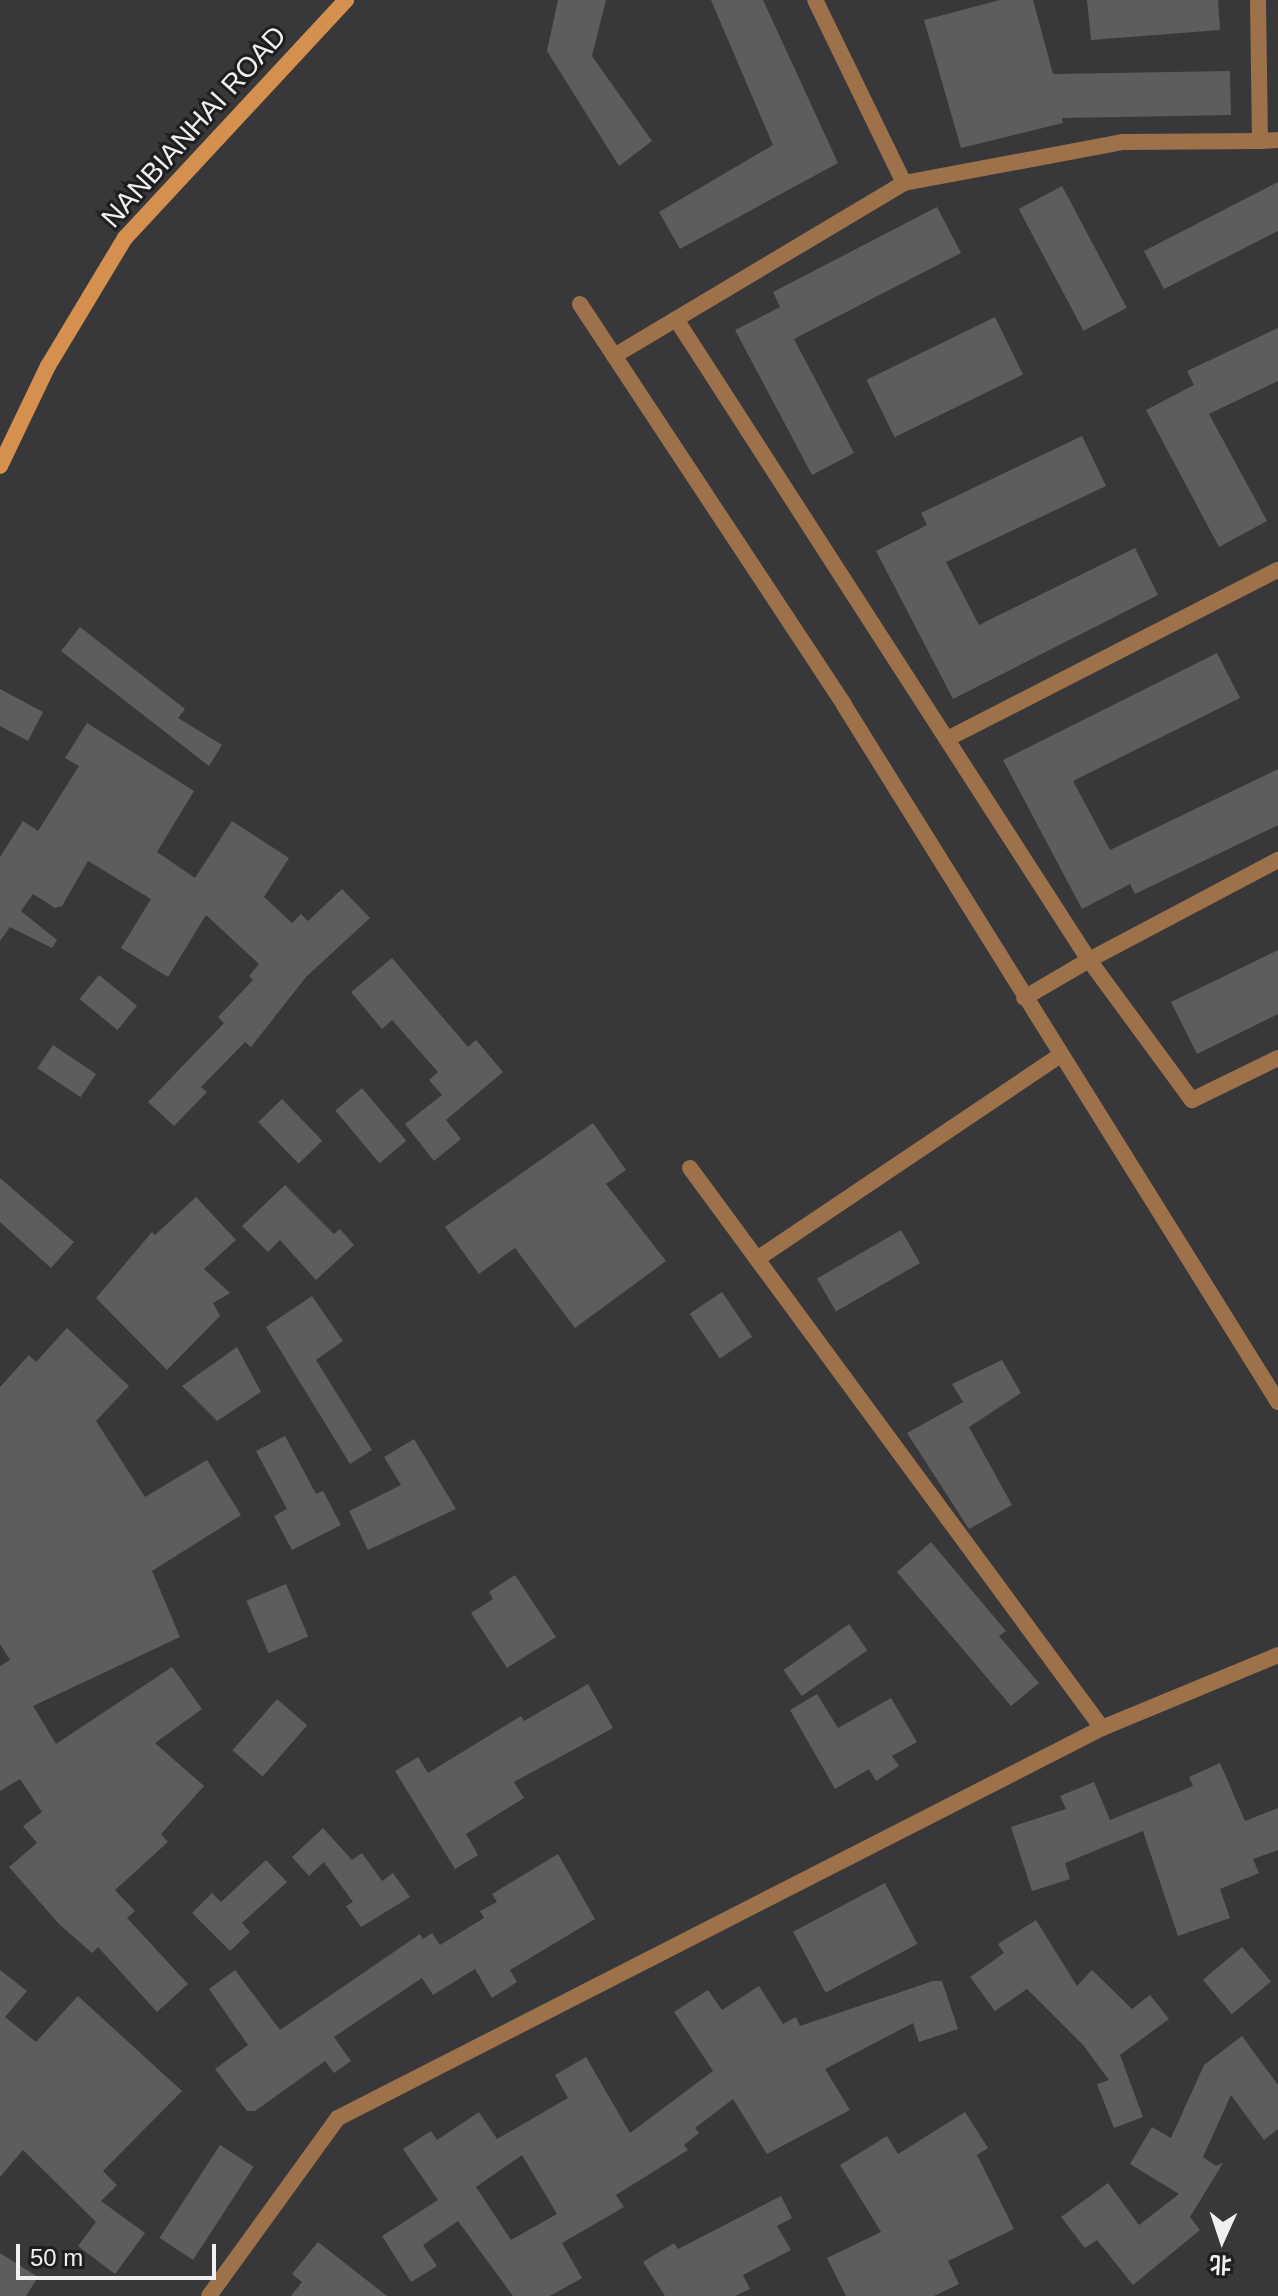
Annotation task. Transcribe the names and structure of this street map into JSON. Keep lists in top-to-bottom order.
{
  "streets": {
    "main road": ["NANBIANHAI ROAD"]
  },
  "scale_bar": "50 m",
  "north": "bottom"
}
